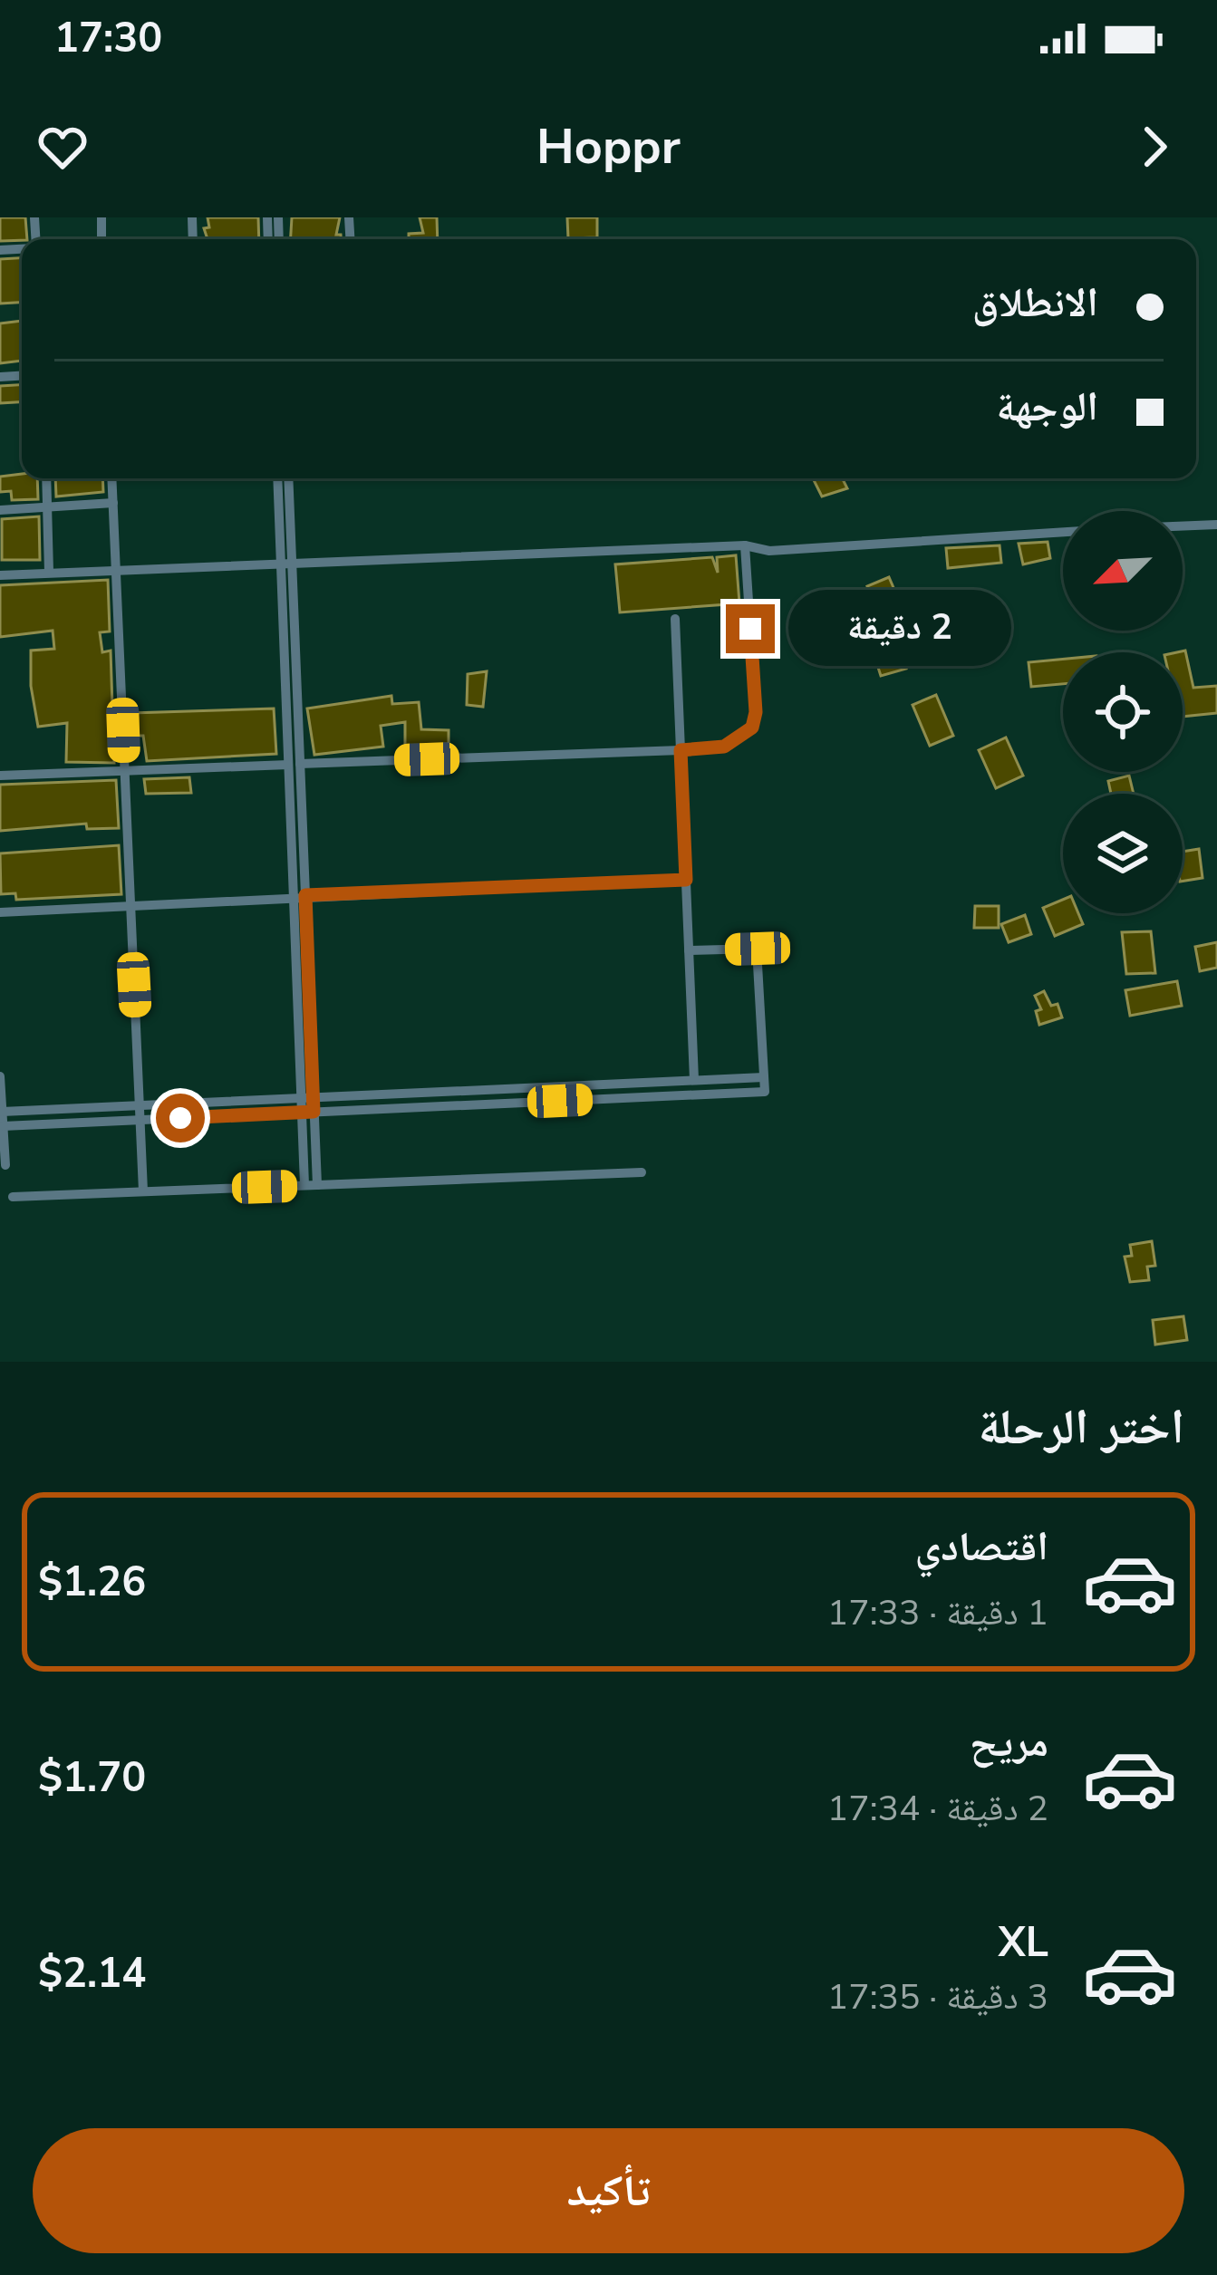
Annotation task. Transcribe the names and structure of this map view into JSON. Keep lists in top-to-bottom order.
{
  "north": "bottom left",
  "page": {
    "status": "17:30",
    "header": "Hoppr",
    "banner": ["الانطلاق", "الوجهة"],
    "bubble": "2 دقيقة",
    "heading": "اختر الرحلة",
    "list": [
      {
        "name": "اقتصادي",
        "note": "1 دقيقة · 17:33",
        "value": "$1.26"
      },
      {
        "name": "مريح",
        "note": "2 دقيقة · 17:34",
        "value": "$1.70"
      },
      {
        "name": "XL",
        "note": "3 دقيقة · 17:35",
        "value": "$2.14"
      }
    ],
    "buttons": "تأكيد"
  }
}
